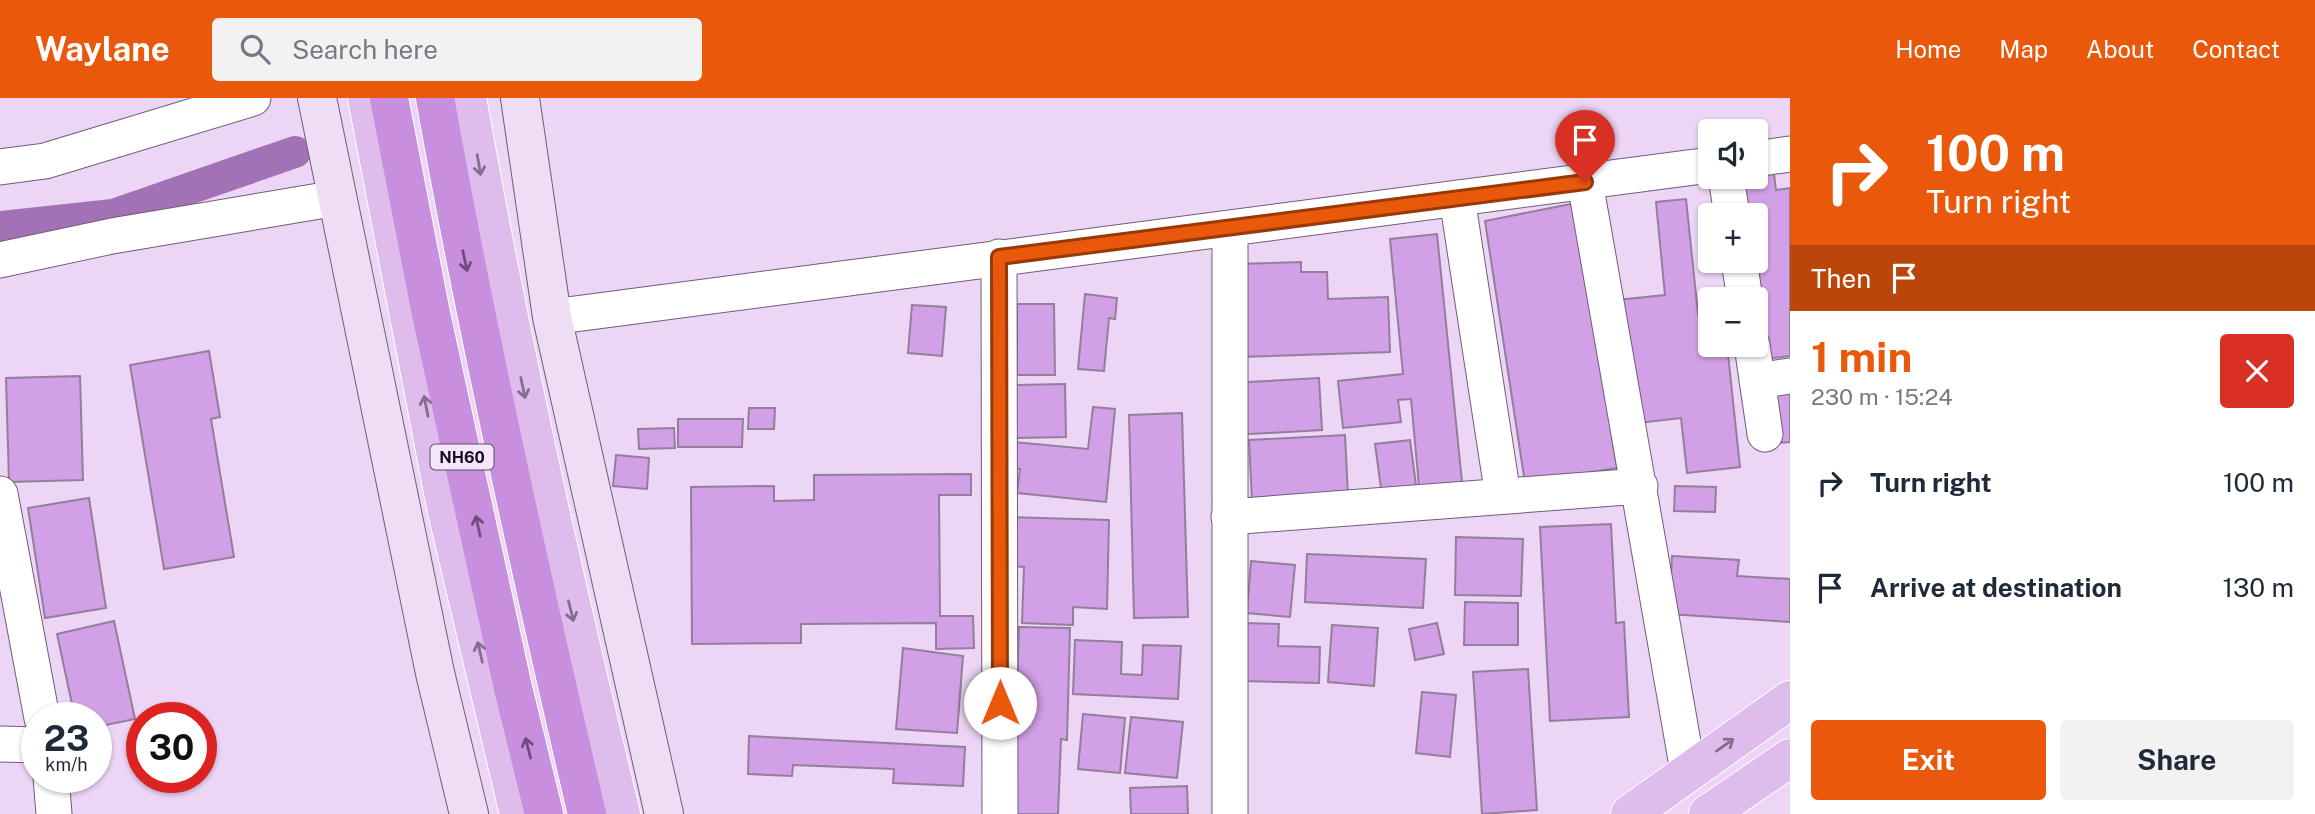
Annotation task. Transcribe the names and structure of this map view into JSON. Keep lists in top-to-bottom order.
{
  "streets": {
    "highway": ["NH60"]
  },
  "page": {
    "header": "Waylane",
    "search": "Search here",
    "nav": [
      "Home",
      "Map",
      "About",
      "Contact"
    ],
    "turn": ["100 m", "Turn right"],
    "map_buttons": ["+", "−"],
    "then": "Then",
    "heading": ["1 min", "230 m · 15:24"],
    "list": [
      {
        "name": "Turn right",
        "value": "100 m"
      },
      {
        "name": "Arrive at destination",
        "value": "130 m"
      }
    ],
    "speed": "23 km/h",
    "limit": "30",
    "buttons": ["Exit", "Share"]
  }
}
